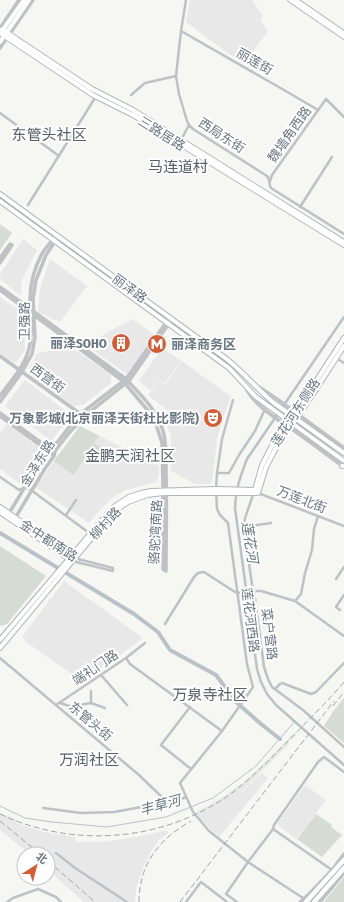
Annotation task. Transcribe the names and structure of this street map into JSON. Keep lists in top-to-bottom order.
{
  "streets": {
    "main road": [
      "三路居路",
      "丽泽路",
      "莲花河东侧路",
      "柳村路",
      "金中都南路"
    ],
    "street": [
      "丽莲街",
      "魏墙角西路",
      "西局东街",
      "卫强路",
      "西营街",
      "金泽东路",
      "万莲北街",
      "骆驼湾南路",
      "莲花河西路",
      "菜户营路",
      "端礼门路",
      "东管头街"
    ]
  },
  "crossings": [
    ["丽莲街", "魏墙角西路"],
    ["丽莲街", "西局东街"],
    ["魏墙角西路", "西局东街"],
    ["丽泽路", "卫强路"],
    ["丽泽路", "莲花河东侧路"],
    ["丽泽路", "金泽东路"],
    ["卫强路", "西营街"],
    ["卫强路", "骆驼湾南路"],
    ["西营街", "金泽东路"],
    ["莲花河东侧路", "万莲北街"],
    ["莲花河东侧路", "柳村路"],
    ["莲花河东侧路", "菜户营路"],
    ["金泽东路", "骆驼湾南路"],
    ["万莲北街", "柳村路"],
    ["万莲北街", "菜户营路"],
    ["柳村路", "骆驼湾南路"],
    ["柳村路", "金中都南路"],
    ["柳村路", "莲花河西路"],
    ["柳村路", "菜户营路"],
    ["端礼门路", "东管头街"]
  ],
  "districts": [
    "东管头社区",
    "马连道村",
    "金鹏天润社区",
    "万泉寺社区",
    "万润社区"
  ],
  "water": ["莲花河", "丰草河"],
  "places": {
    "building": ["丽泽SOHO"],
    "metro station": ["丽泽商务区"],
    "theatre": ["万象影城(北京丽泽天街杜比影院)"]
  },
  "north": "top right"
}
